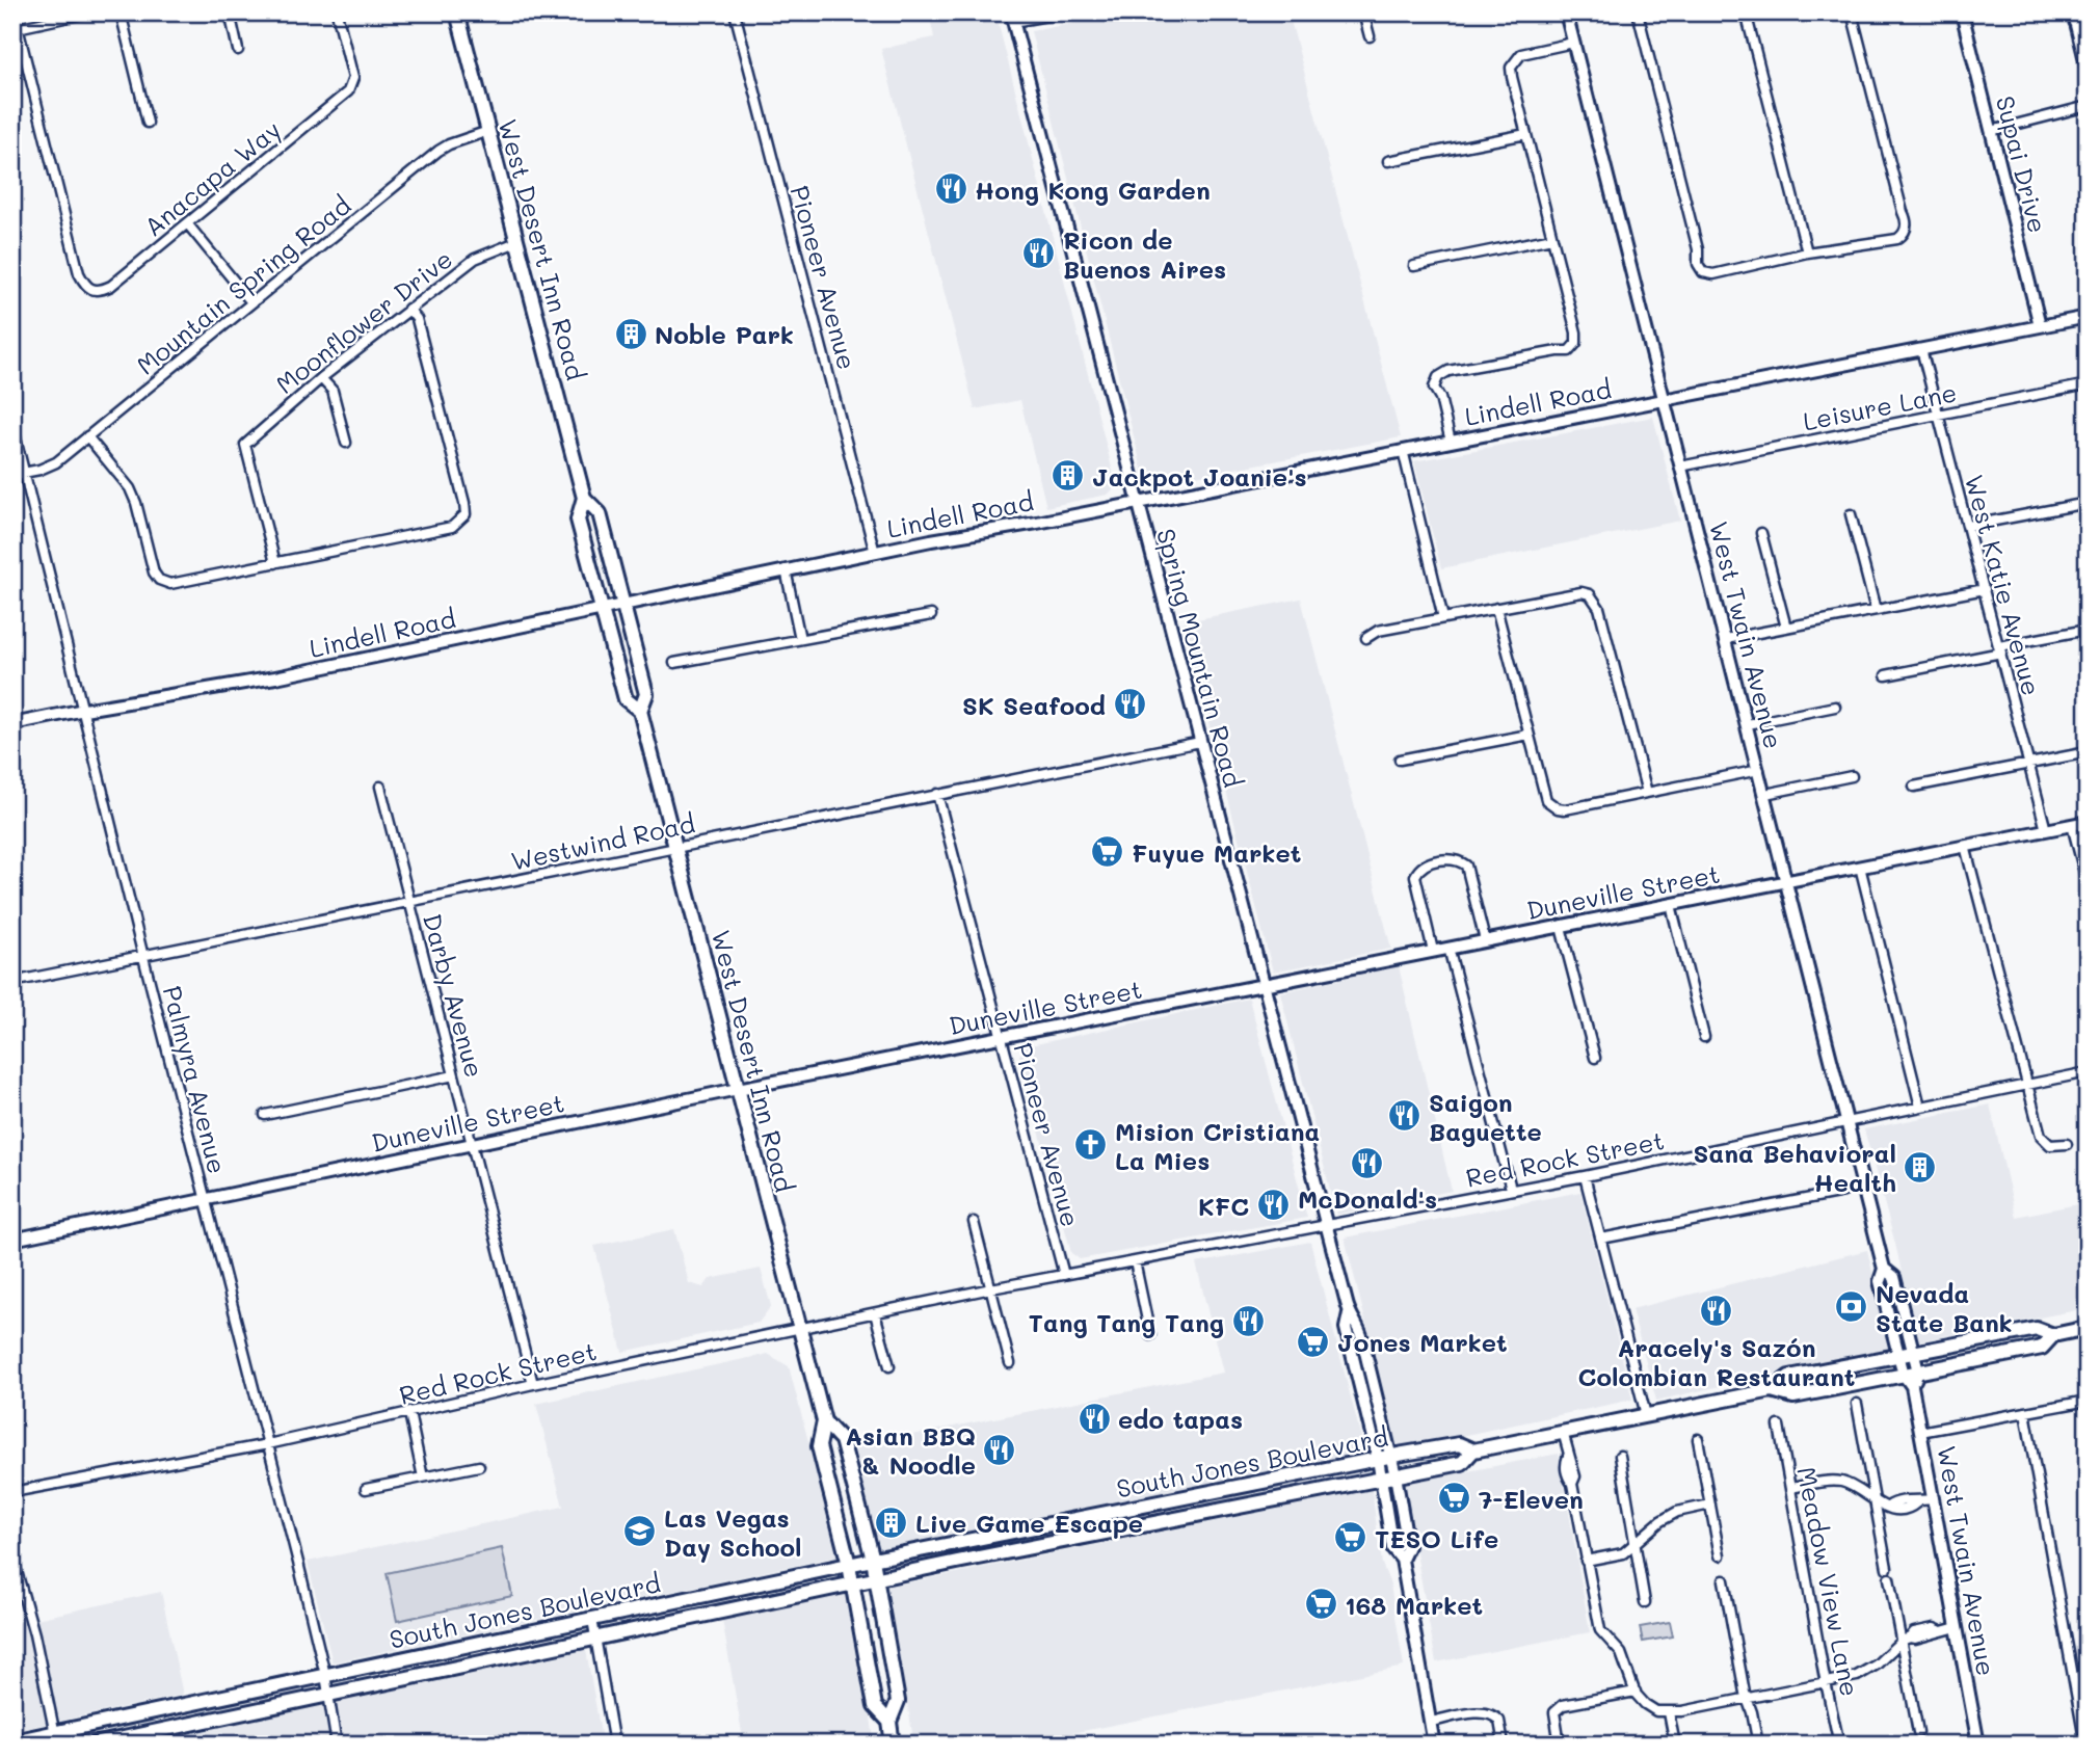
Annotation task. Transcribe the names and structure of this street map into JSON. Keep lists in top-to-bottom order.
{
  "streets": {
    "main road": ["West Desert Inn Road", "South Jones Boulevard"],
    "street": [
      "Supai Drive",
      "Anacapa Way",
      "Pioneer Avenue",
      "Mountain Spring Road",
      "Moonflower Drive",
      "Lindell Road",
      "Leisure Lane",
      "West Katie Avenue",
      "West Twain Avenue",
      "Spring Mountain Road",
      "Westwind Road",
      "Duneville Street",
      "Darby Avenue",
      "Palmyra Avenue",
      "Red Rock Street",
      "Meadow View Lane"
    ]
  },
  "crossings": [
    ["Supai Drive", "Lindell Road"],
    ["West Desert Inn Road", "Mountain Spring Road"],
    ["West Desert Inn Road", "Moonflower Drive"],
    ["West Desert Inn Road", "Lindell Road"],
    ["West Desert Inn Road", "Westwind Road"],
    ["West Desert Inn Road", "Duneville Street"],
    ["West Desert Inn Road", "Red Rock Street"],
    ["West Desert Inn Road", "South Jones Boulevard"],
    ["Pioneer Avenue", "Lindell Road"],
    ["Pioneer Avenue", "Westwind Road"],
    ["Pioneer Avenue", "Duneville Street"],
    ["Pioneer Avenue", "Red Rock Street"],
    ["Mountain Spring Road", "Palmyra Avenue"],
    ["Lindell Road", "West Katie Avenue"],
    ["Lindell Road", "West Twain Avenue"],
    ["Lindell Road", "Spring Mountain Road"],
    ["Lindell Road", "Palmyra Avenue"],
    ["Leisure Lane", "West Katie Avenue"],
    ["Leisure Lane", "West Twain Avenue"],
    ["West Katie Avenue", "Duneville Street"],
    ["West Twain Avenue", "Duneville Street"],
    ["West Twain Avenue", "Red Rock Street"],
    ["West Twain Avenue", "South Jones Boulevard"],
    ["Spring Mountain Road", "Westwind Road"],
    ["Spring Mountain Road", "Duneville Street"],
    ["Spring Mountain Road", "Red Rock Street"],
    ["Spring Mountain Road", "South Jones Boulevard"],
    ["Westwind Road", "Darby Avenue"],
    ["Westwind Road", "Palmyra Avenue"],
    ["Duneville Street", "Darby Avenue"],
    ["Duneville Street", "Palmyra Avenue"],
    ["Darby Avenue", "Red Rock Street"],
    ["Palmyra Avenue", "Red Rock Street"],
    ["Palmyra Avenue", "South Jones Boulevard"]
  ],
  "places": {
    "restaurant": [
      "Hong Kong Garden",
      "Ricon de Buenos Aires",
      "SK Seafood",
      "Saigon Baguette",
      "McDonald's",
      "KFC",
      "Aracely's Sazón Colombian Restaurant",
      "Tang Tang Tang",
      "edo tapas",
      "Asian BBQ & Noodle"
    ],
    "building": [
      "Noble Park",
      "Jackpot Joanie's",
      "Sana Behavioral Health",
      "Live Game Escape"
    ],
    "supermarket": [
      "Fuyue Market",
      "Jones Market",
      "7-Eleven",
      "TESO Life",
      "168 Market"
    ],
    "church": ["Mision Cristiana La Mies"],
    "bank": ["Nevada State Bank"],
    "school or university": ["Las Vegas Day School"]
  }
}
